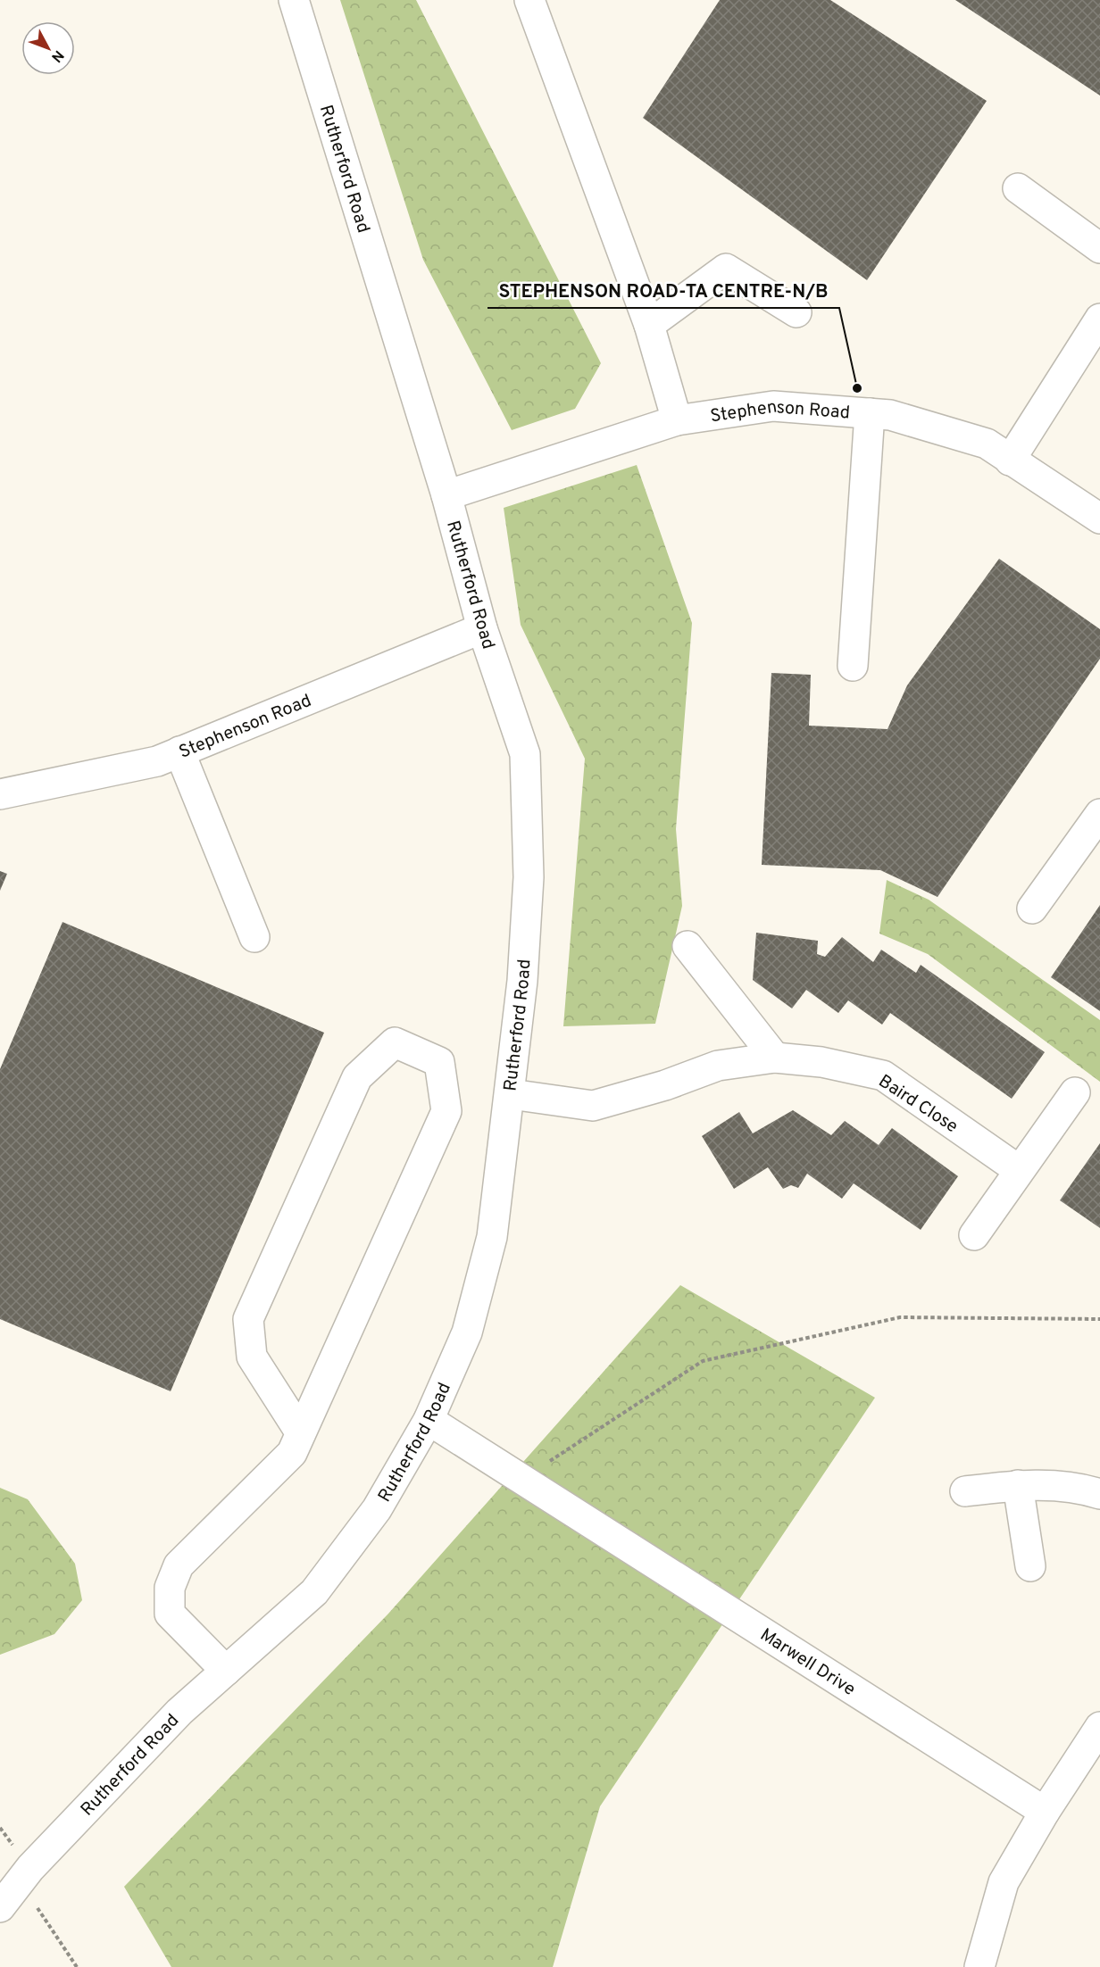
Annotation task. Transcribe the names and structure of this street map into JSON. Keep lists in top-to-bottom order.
{
  "streets": {
    "street": [
      "Rutherford Road",
      "Stephenson Road",
      "Baird Close",
      "Marwell Drive"
    ]
  },
  "crossings": [
    ["Rutherford Road", "Stephenson Road"],
    ["Rutherford Road", "Baird Close"],
    ["Rutherford Road", "Marwell Drive"]
  ],
  "places": ["STEPHENSON ROAD-TA CENTRE-N/B"],
  "north": "bottom right"
}
